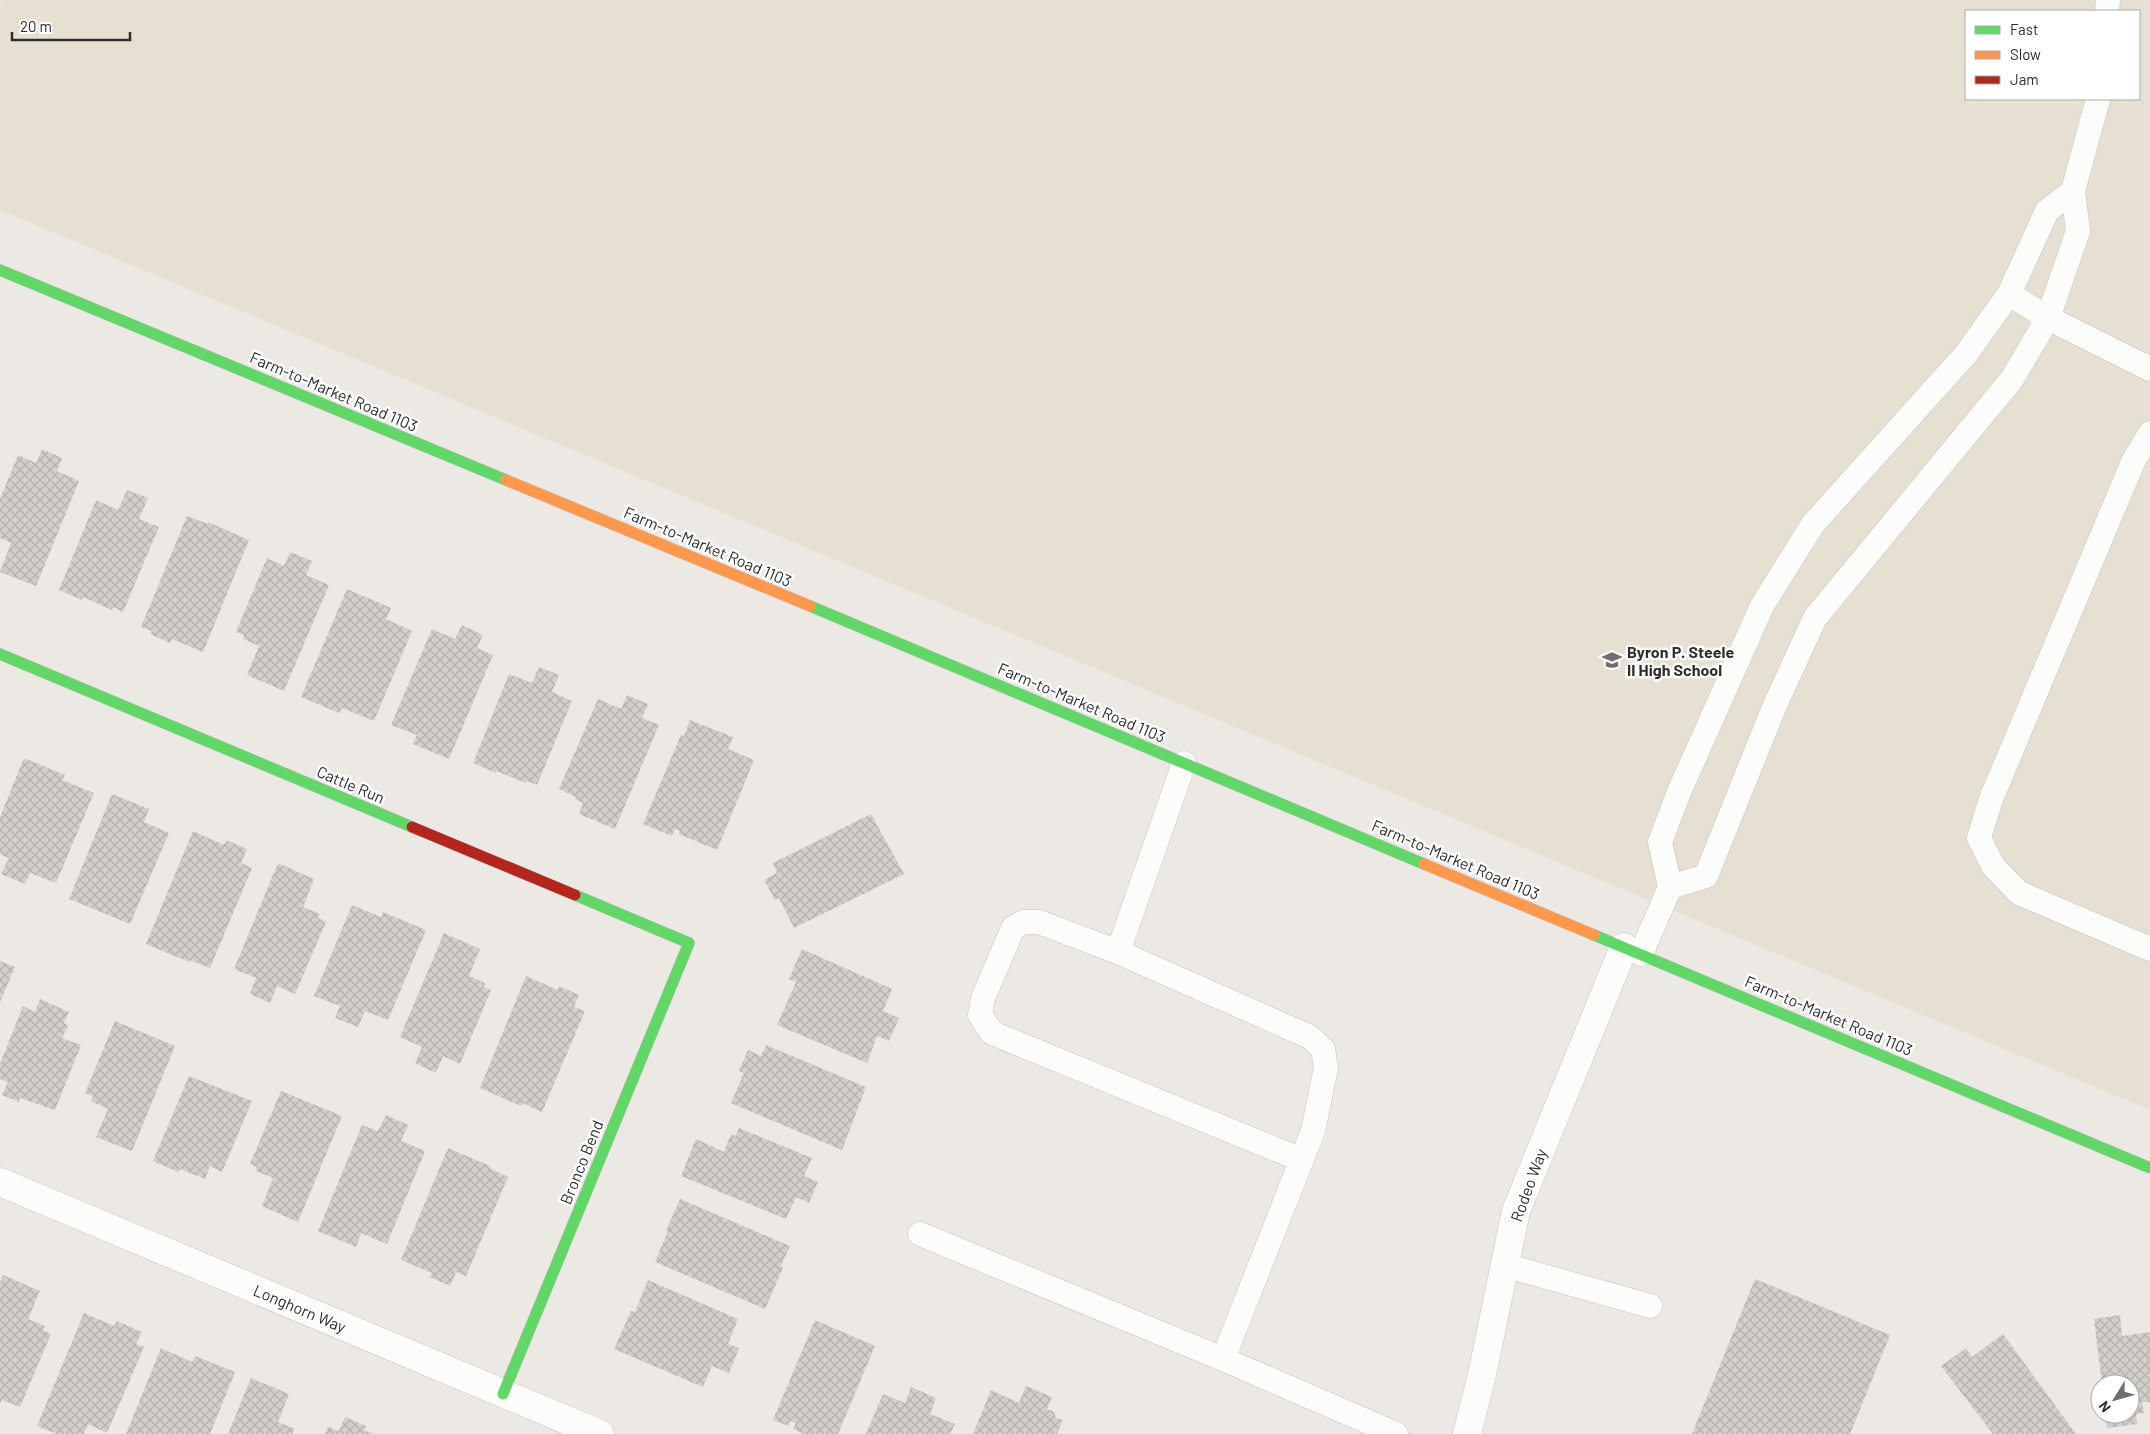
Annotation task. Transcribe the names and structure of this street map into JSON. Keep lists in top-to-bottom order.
{
  "streets": {
    "main road": ["Farm-to-Market Road 1103", "Cattle Run", "Bronco Bend"],
    "street": ["Rodeo Way", "Longhorn Way"]
  },
  "crossings": [
    ["Farm-to-Market Road 1103", "Rodeo Way"],
    ["Cattle Run", "Bronco Bend"],
    ["Bronco Bend", "Longhorn Way"]
  ],
  "places": {
    "school or university": ["Byron P. Steele II High School"]
  },
  "legend": ["Fast", "Slow", "Jam"],
  "scale_bar": "20 m",
  "north": "bottom left"
}
